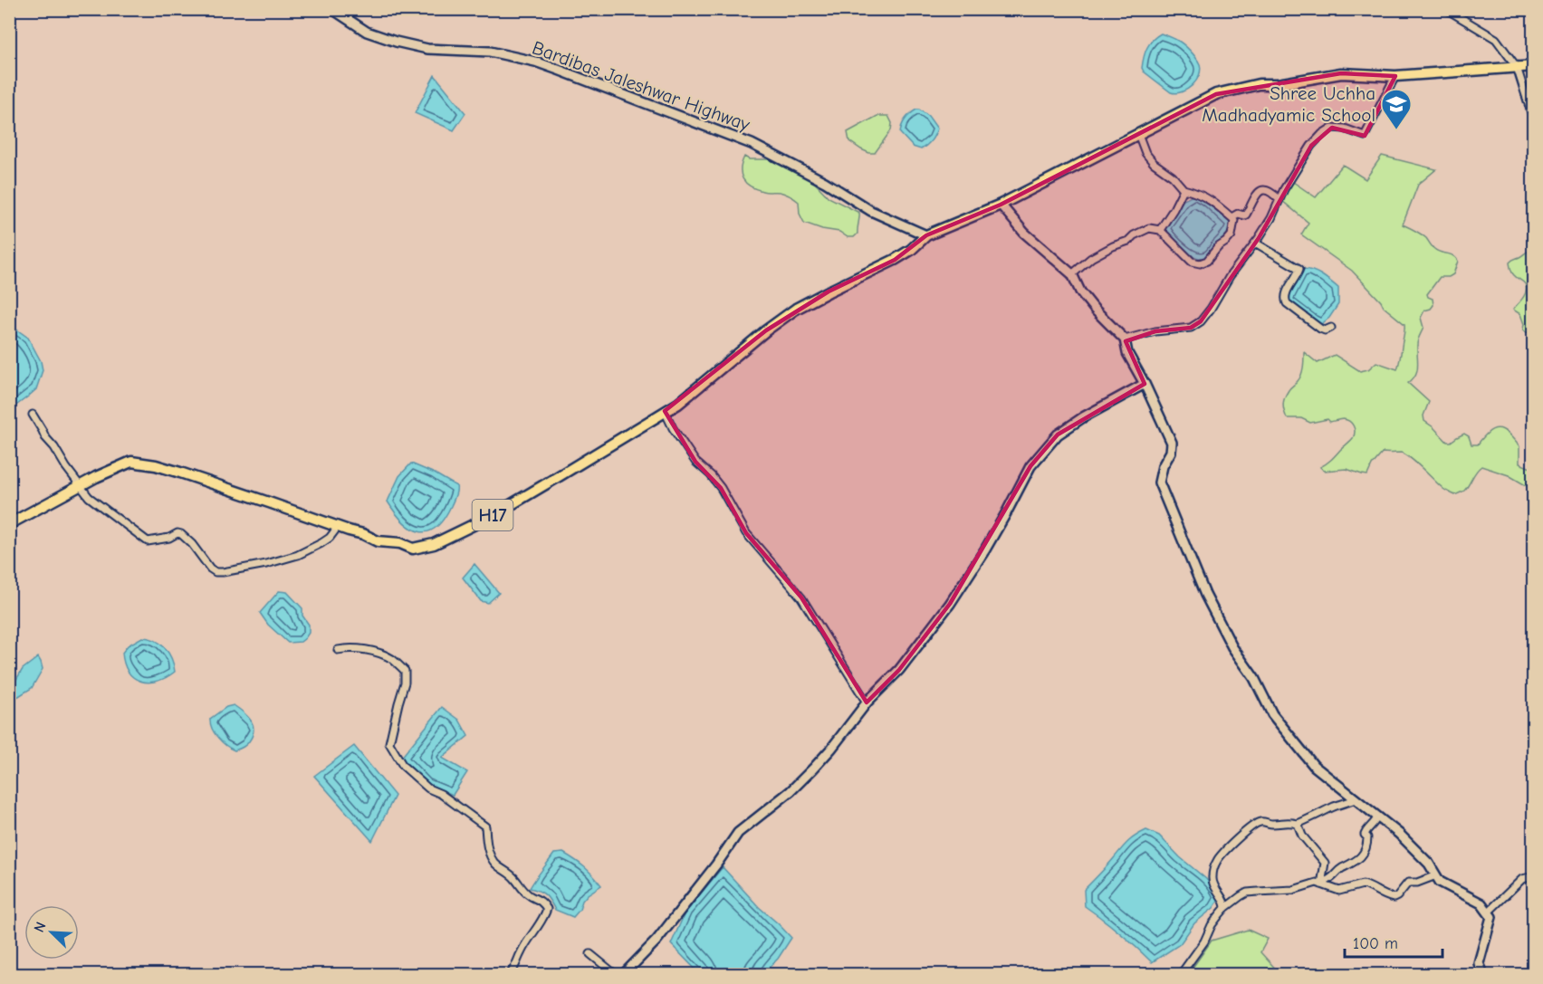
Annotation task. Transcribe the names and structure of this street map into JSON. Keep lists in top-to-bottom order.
{
  "streets": {
    "main road": ["H17"],
    "street": ["Bardibas Jaleshwar Highway"]
  },
  "crossings": [
    ["Bardibas Jaleshwar Highway", "H17"]
  ],
  "places": {
    "school or university": ["Shree Uchha Madhadyamic School"]
  },
  "scale_bar": "100 m",
  "north": "top left"
}
